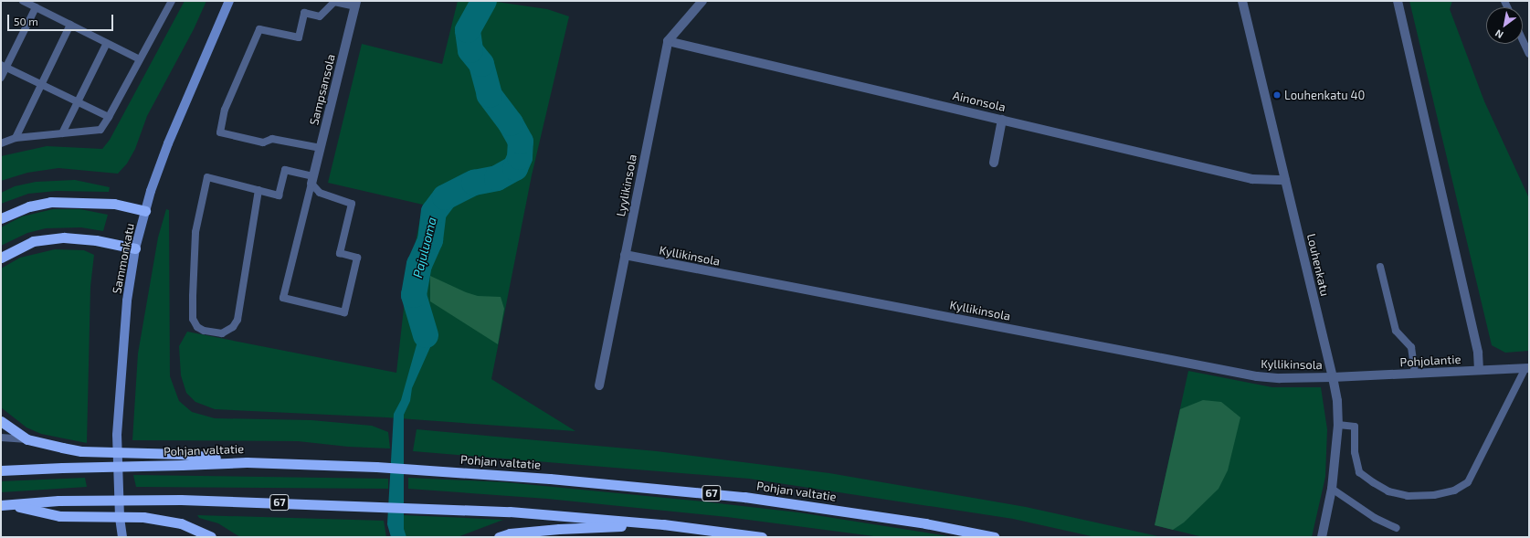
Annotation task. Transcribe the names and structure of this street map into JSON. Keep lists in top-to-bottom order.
{
  "streets": {
    "highway": ["Pohjan valtatie", "67"],
    "main road": ["Sammonkatu"],
    "street": [
      "Sampsansola",
      "Ainonsola",
      "Lyylikinsola",
      "Kyllikinsola",
      "Louhenkatu",
      "Pohjolantie"
    ]
  },
  "crossings": [
    ["Ainonsola", "Lyylikinsola"],
    ["Ainonsola", "Louhenkatu"],
    ["Lyylikinsola", "Kyllikinsola"],
    ["Kyllikinsola", "Louhenkatu"],
    ["Kyllikinsola", "Pohjolantie"],
    ["Louhenkatu", "Pohjolantie"]
  ],
  "water": ["Pajuluoma"],
  "places": ["Louhenkatu 40"],
  "scale_bar": "50 m",
  "north": "bottom left"
}
